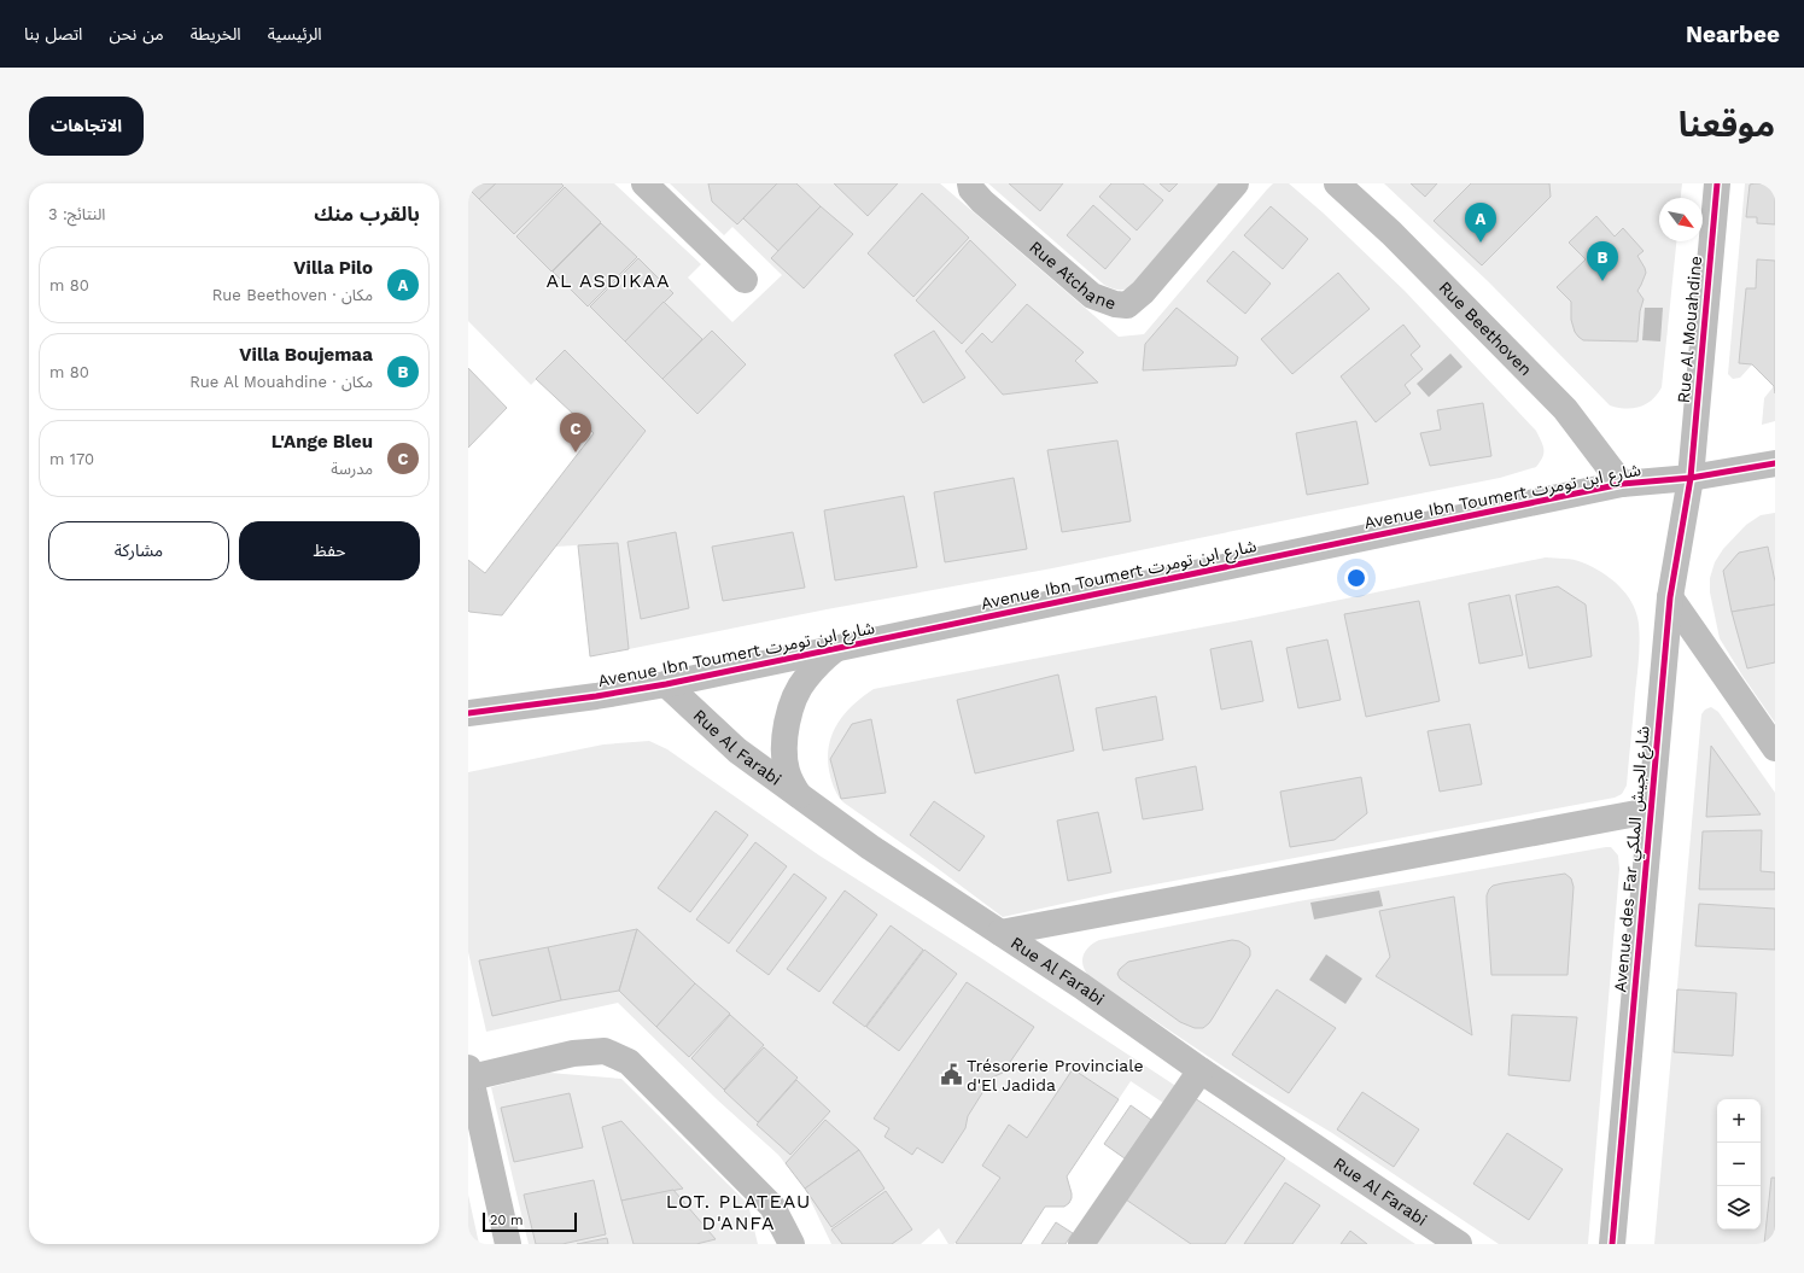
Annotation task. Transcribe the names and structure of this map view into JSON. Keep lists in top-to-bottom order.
{
  "streets": {
    "street": [
      "Rue Atchane",
      "Rue Beethoven",
      "Rue Al Mouahdine",
      "Avenue Ibn Toumert شارع ابن تومرت",
      "Rue Al Farabi",
      "Avenue des Far شارع الجيش الملكي"
    ]
  },
  "crossings": [
    ["Rue Beethoven", "Avenue Ibn Toumert شارع ابن تومرت"],
    ["Rue Al Mouahdine", "Avenue Ibn Toumert شارع ابن تومرت"],
    ["Rue Al Mouahdine", "Avenue des Far شارع الجيش الملكي"],
    ["Avenue Ibn Toumert شارع ابن تومرت", "Rue Al Farabi"],
    ["Avenue Ibn Toumert شارع ابن تومرت", "Avenue des Far شارع الجيش الملكي"]
  ],
  "districts": ["AL ASDIKAA", "LOT. PLATEAU D'ANFA"],
  "places": {
    "public building": ["Trésorerie Provinciale d'El Jadida"]
  },
  "scale_bar": "20 m",
  "north": "bottom right",
  "page": {
    "header": "Nearbee",
    "nav": [
      "الرئيسية",
      "الخريطة",
      "من نحن",
      "اتصل بنا"
    ],
    "title": "موقعنا",
    "buttons": [
      "الاتجاهات",
      ["حفظ", "مشاركة"]
    ],
    "heading": ["بالقرب منك", "النتائج: 3"],
    "pins": ["A", "B", "C"],
    "list": [
      {
        "mark": "A",
        "name": "Villa Pilo",
        "note": "مكان · Rue Beethoven",
        "value": "80 m"
      },
      {
        "mark": "B",
        "name": "Villa Boujemaa",
        "note": "مكان · Rue Al Mouahdine",
        "value": "80 m"
      },
      {
        "mark": "C",
        "name": "L'Ange Bleu",
        "note": "مدرسة",
        "value": "170 m"
      }
    ],
    "map_buttons": ["+", "−"],
    "scale": "20 m"
  }
}
